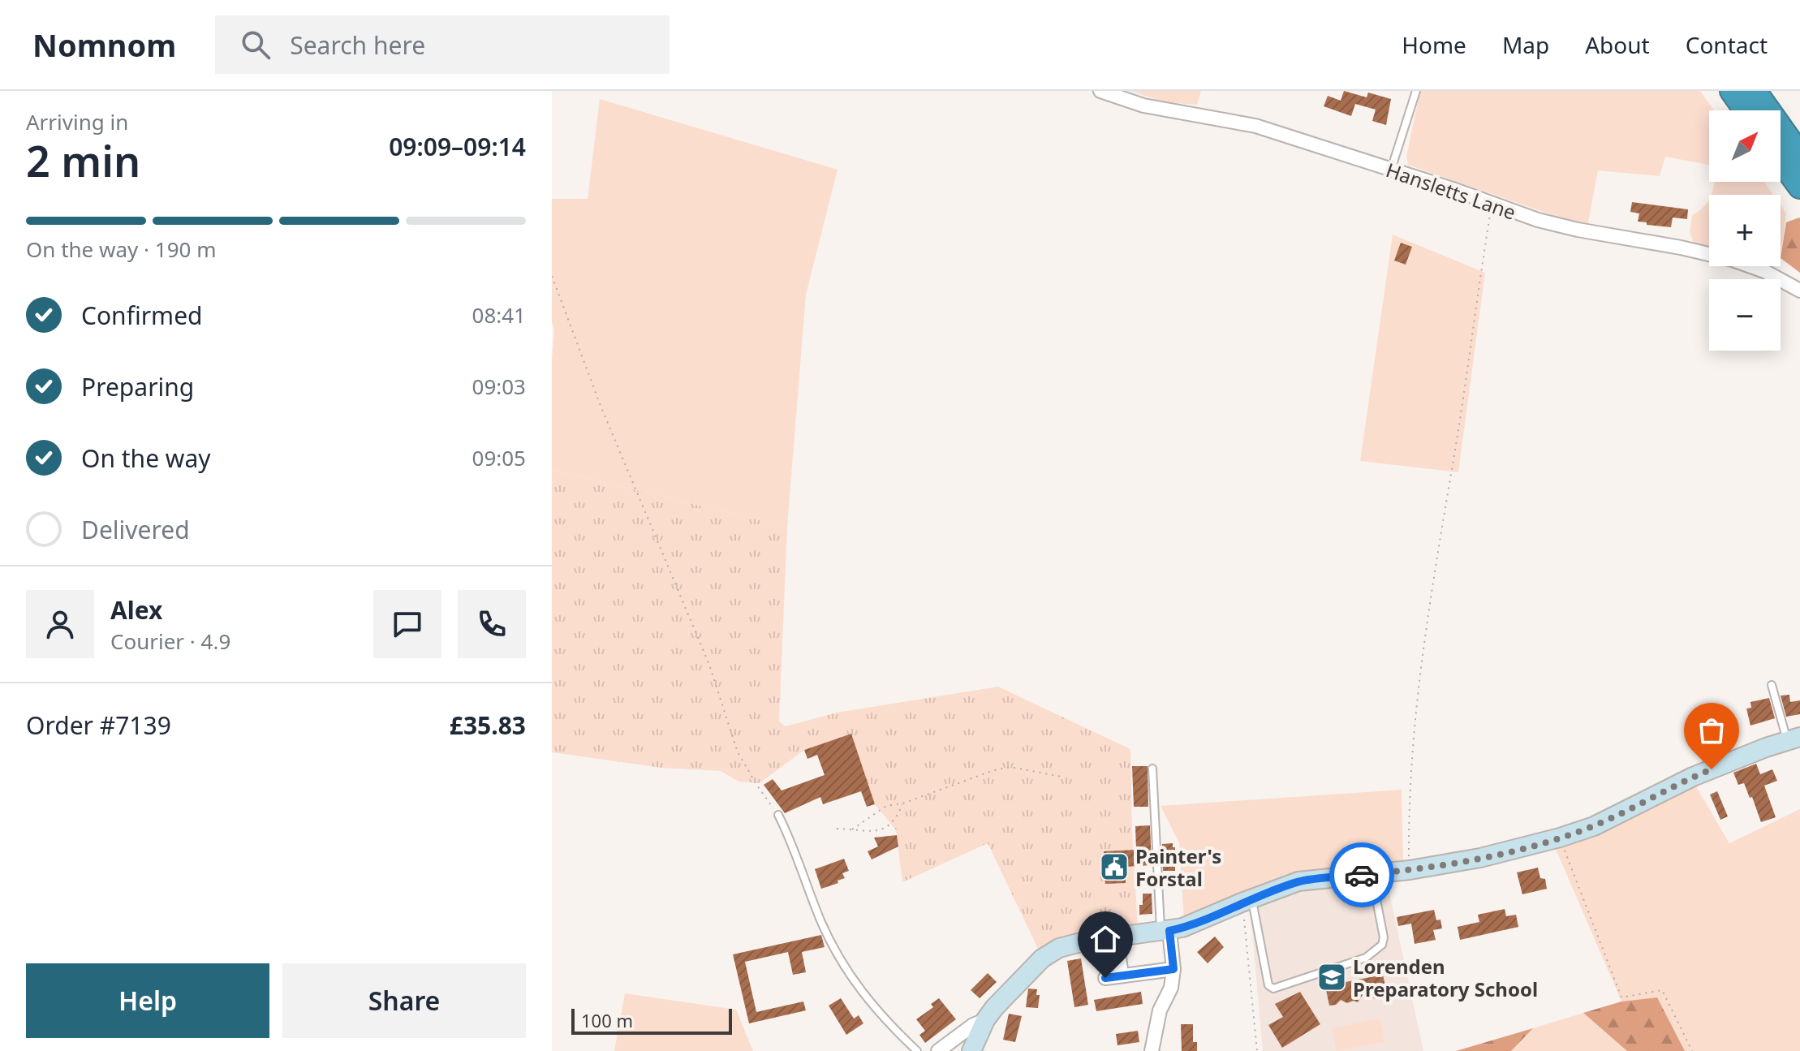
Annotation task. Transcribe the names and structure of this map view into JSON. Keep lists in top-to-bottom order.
{
  "streets": {
    "street": ["Hansletts Lane"]
  },
  "places": {
    "public building": ["Painter's Forstal"],
    "school or university": ["Lorenden Preparatory School"]
  },
  "scale_bar": "100 m",
  "north": "top right",
  "page": {
    "header": "Nomnom",
    "search": "Search here",
    "nav": [
      "Home",
      "Map",
      "About",
      "Contact"
    ],
    "heading": ["2 min", "Arriving in", "09:09–09:14"],
    "panel": [
      "Alex",
      "Courier · 4.9",
      "Order #7139",
      "£35.83"
    ],
    "map_buttons": ["+", "−"],
    "bar": "On the way · 190 m",
    "list": [
      ["Confirmed", "08:41"],
      ["Preparing", "09:03"],
      ["On the way", "09:05"],
      "Delivered"
    ],
    "buttons": ["Help", "Share"],
    "scale": "100 m"
  }
}
